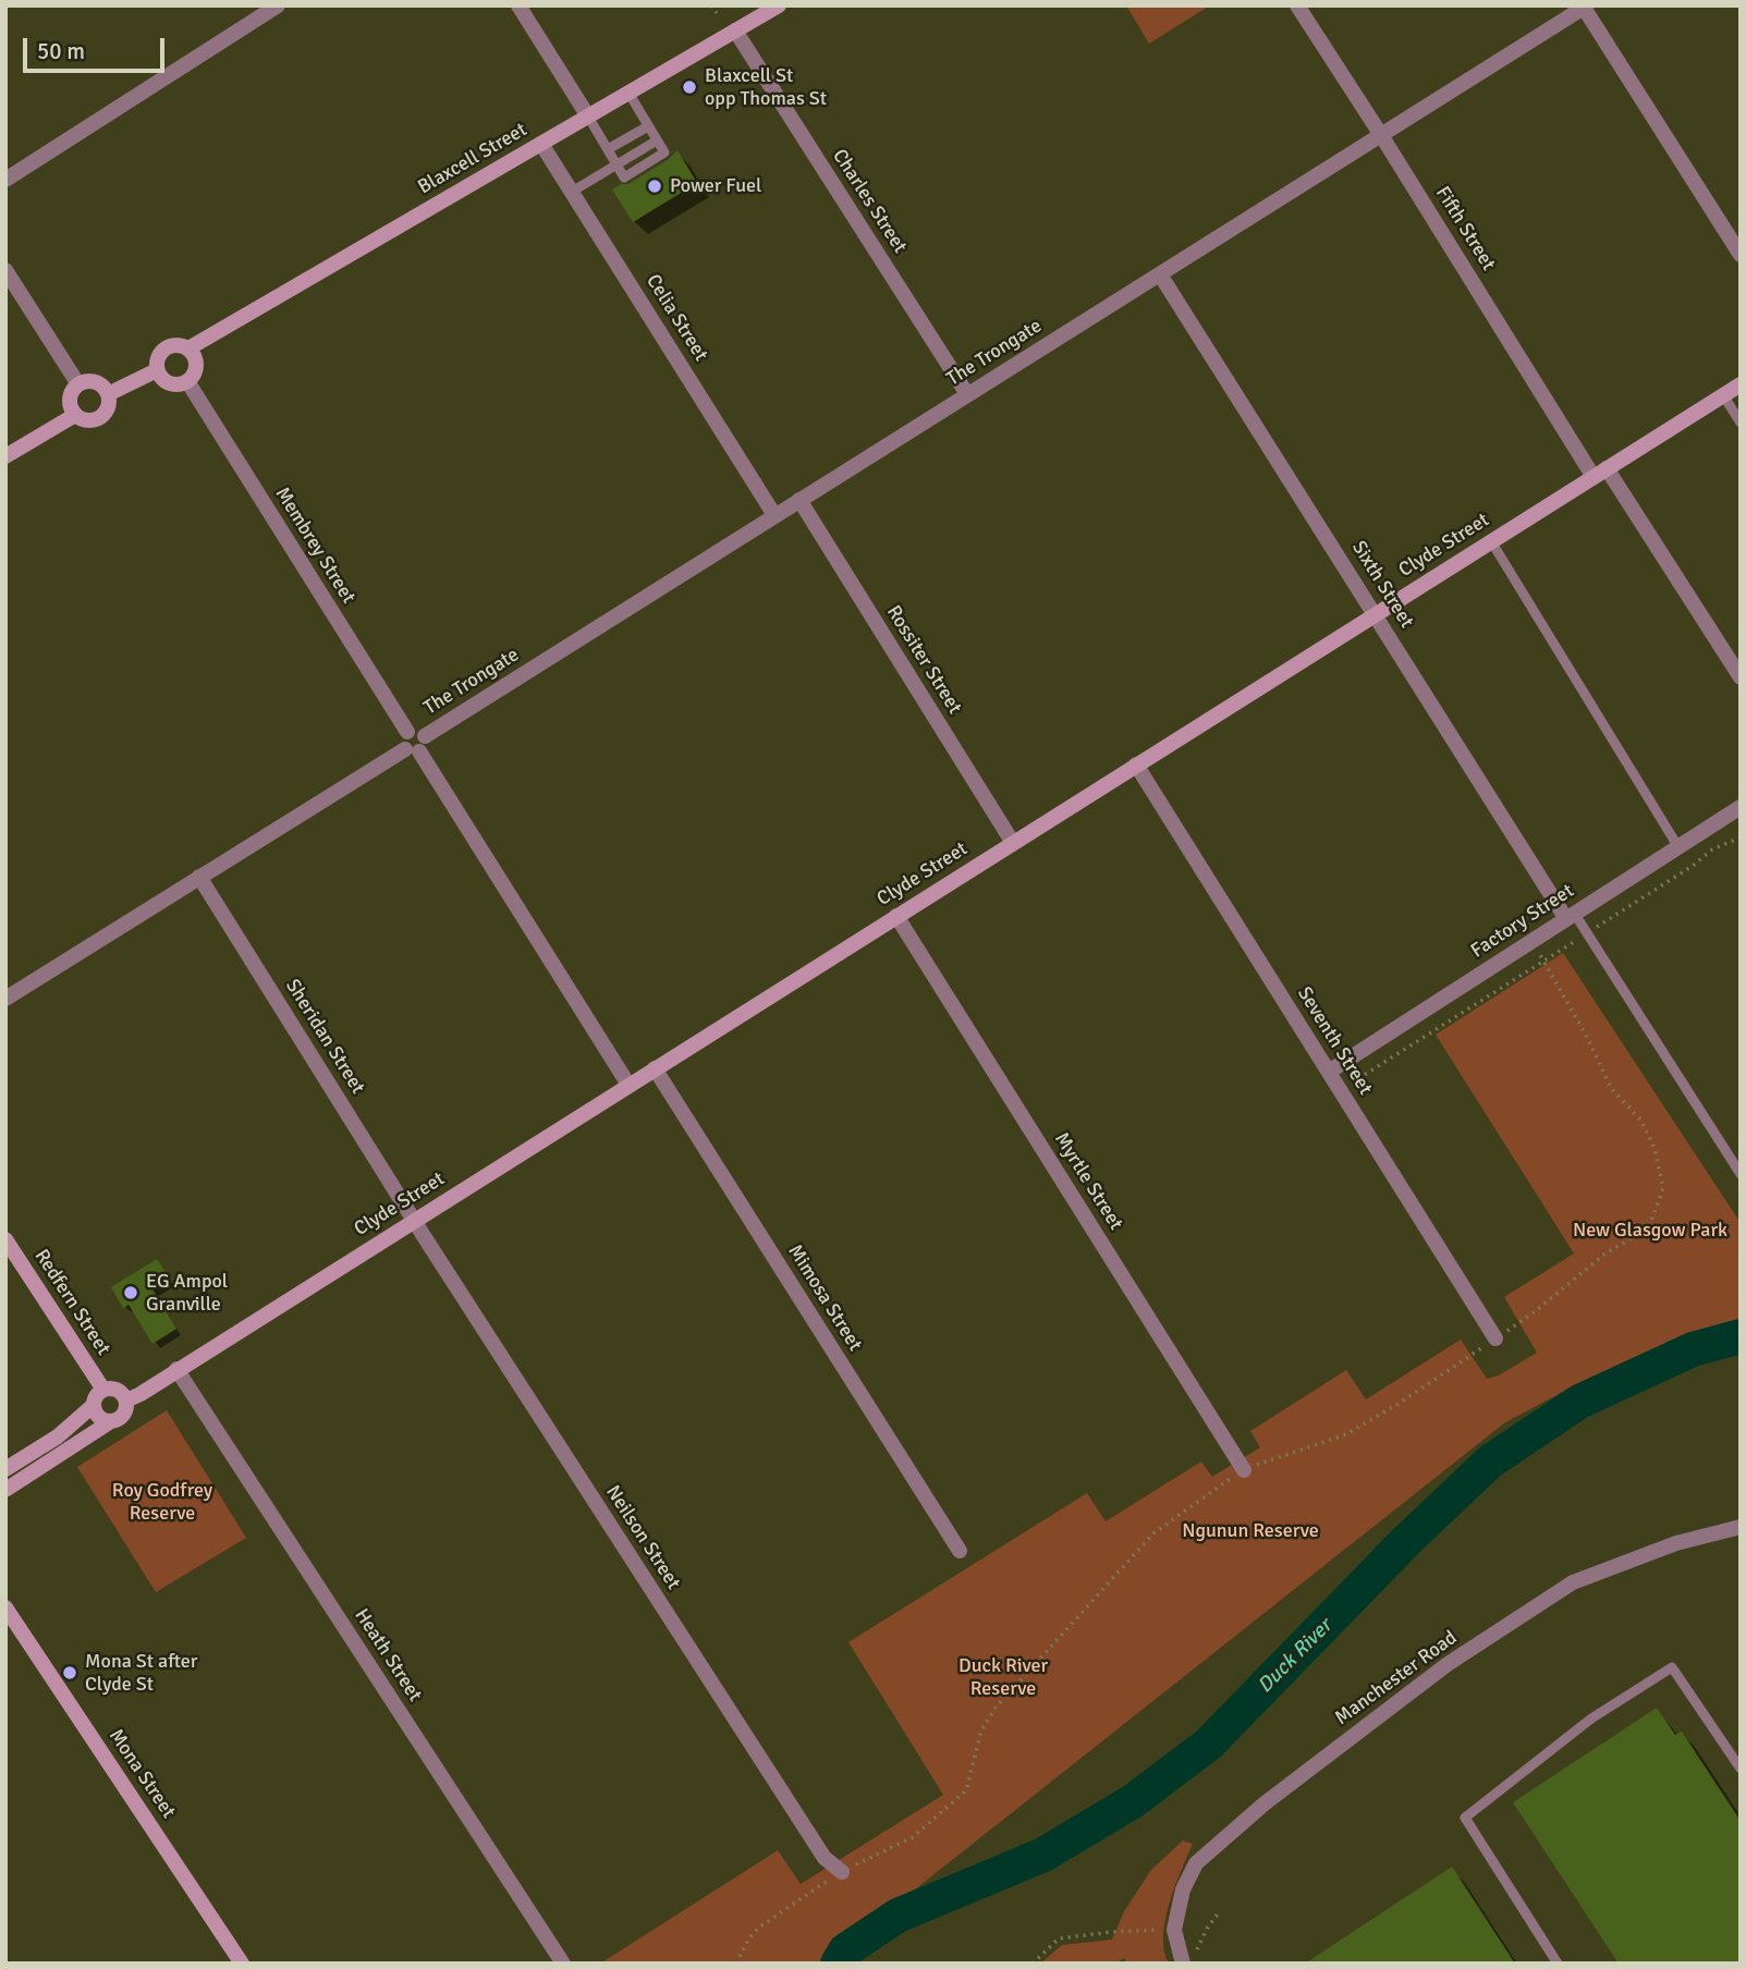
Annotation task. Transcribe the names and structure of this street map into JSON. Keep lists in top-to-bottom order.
{
  "streets": {
    "main road": [
      "Blaxcell Street",
      "Clyde Street",
      "Redfern Street",
      "Mona Street"
    ],
    "street": [
      "Charles Street",
      "Fifth Street",
      "Celia Street",
      "The Trongate",
      "Membrey Street",
      "Sixth Street",
      "Rossiter Street",
      "Factory Street",
      "Sheridan Street",
      "Seventh Street",
      "Myrtle Street",
      "Mimosa Street",
      "Neilson Street",
      "Heath Street",
      "Manchester Road"
    ]
  },
  "crossings": [
    ["Blaxcell Street", "Charles Street"],
    ["Blaxcell Street", "Celia Street"],
    ["Blaxcell Street", "Membrey Street"],
    ["Charles Street", "The Trongate"],
    ["Fifth Street", "The Trongate"],
    ["Fifth Street", "Clyde Street"],
    ["Celia Street", "The Trongate"],
    ["The Trongate", "Membrey Street"],
    ["The Trongate", "Sixth Street"],
    ["The Trongate", "Rossiter Street"],
    ["The Trongate", "Sheridan Street"],
    ["Clyde Street", "Sixth Street"],
    ["Clyde Street", "Rossiter Street"],
    ["Clyde Street", "Sheridan Street"],
    ["Clyde Street", "Seventh Street"],
    ["Clyde Street", "Myrtle Street"],
    ["Clyde Street", "Mimosa Street"],
    ["Clyde Street", "Redfern Street"],
    ["Clyde Street", "Neilson Street"],
    ["Clyde Street", "Heath Street"],
    ["Sixth Street", "Factory Street"],
    ["Factory Street", "Seventh Street"],
    ["Sheridan Street", "Neilson Street"]
  ],
  "water": ["Duck River"],
  "parks": [
    "New Glasgow Park",
    "Roy Godfrey Reserve",
    "Ngunun Reserve",
    "Duck River Reserve"
  ],
  "places": [
    "Blaxcell St opp Thomas St",
    "Power Fuel",
    "EG Ampol Granville",
    "Mona St after Clyde St"
  ],
  "scale_bar": "50 m"
}
